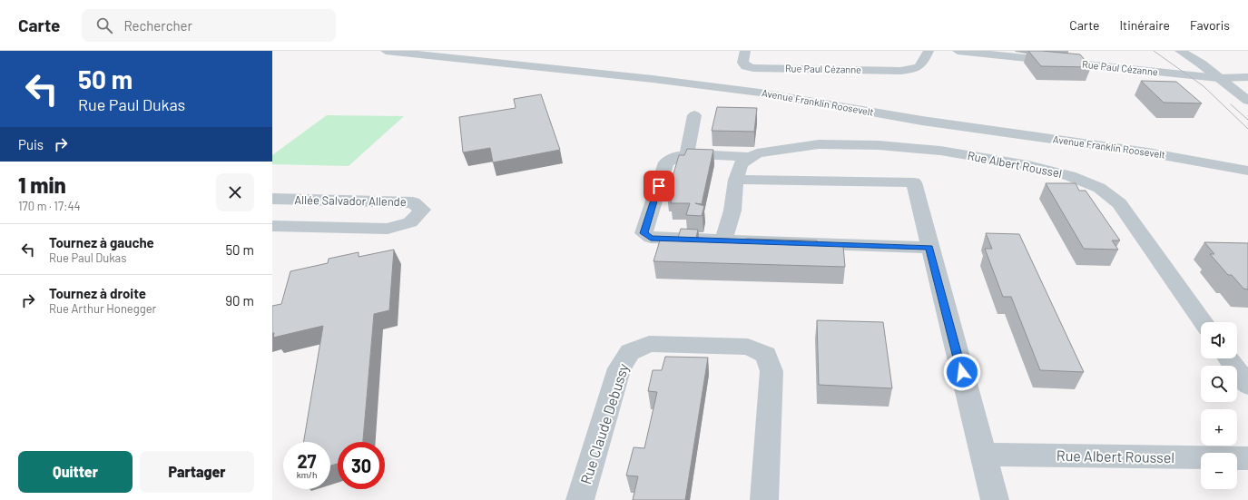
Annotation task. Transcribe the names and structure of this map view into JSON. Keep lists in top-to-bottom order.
{
  "streets": {
    "street": [
      "Rue Paul Cézanne",
      "Avenue Franklin Roosevelt",
      "Rue Albert Roussel",
      "Allée Salvador Allende",
      "Rue Claude Debussy"
    ]
  },
  "page": {
    "header": "Carte",
    "search": "Rechercher",
    "nav": ["Carte", "Itinéraire", "Favoris"],
    "turn": ["50 m", "Rue Paul Dukas"],
    "then": "Puis",
    "heading": ["1 min", "170 m · 17:44"],
    "list": [
      {
        "name": "Tournez à gauche",
        "note": "Rue Paul Dukas",
        "value": "50 m"
      },
      {
        "name": "Tournez à droite",
        "note": "Rue Arthur Honegger",
        "value": "90 m"
      }
    ],
    "map_buttons": ["+", "−"],
    "speed": "27 km/h",
    "limit": "30",
    "buttons": ["Quitter", "Partager"]
  }
}
